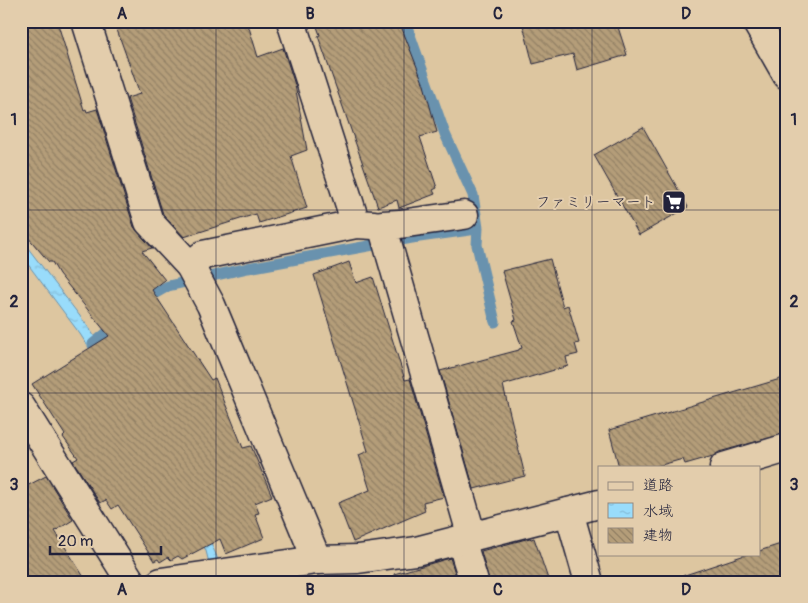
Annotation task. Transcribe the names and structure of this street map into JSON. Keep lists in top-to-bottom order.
{
  "places": {
    "supermarket": ["ファミリーマート"]
  },
  "legend": ["道路", "水域", "建物"],
  "scale_bar": "20 m",
  "grid": {
    "columns": [
      "A",
      "B",
      "C",
      "D"
    ],
    "rows": ["1", "2", "3"]
  }
}
